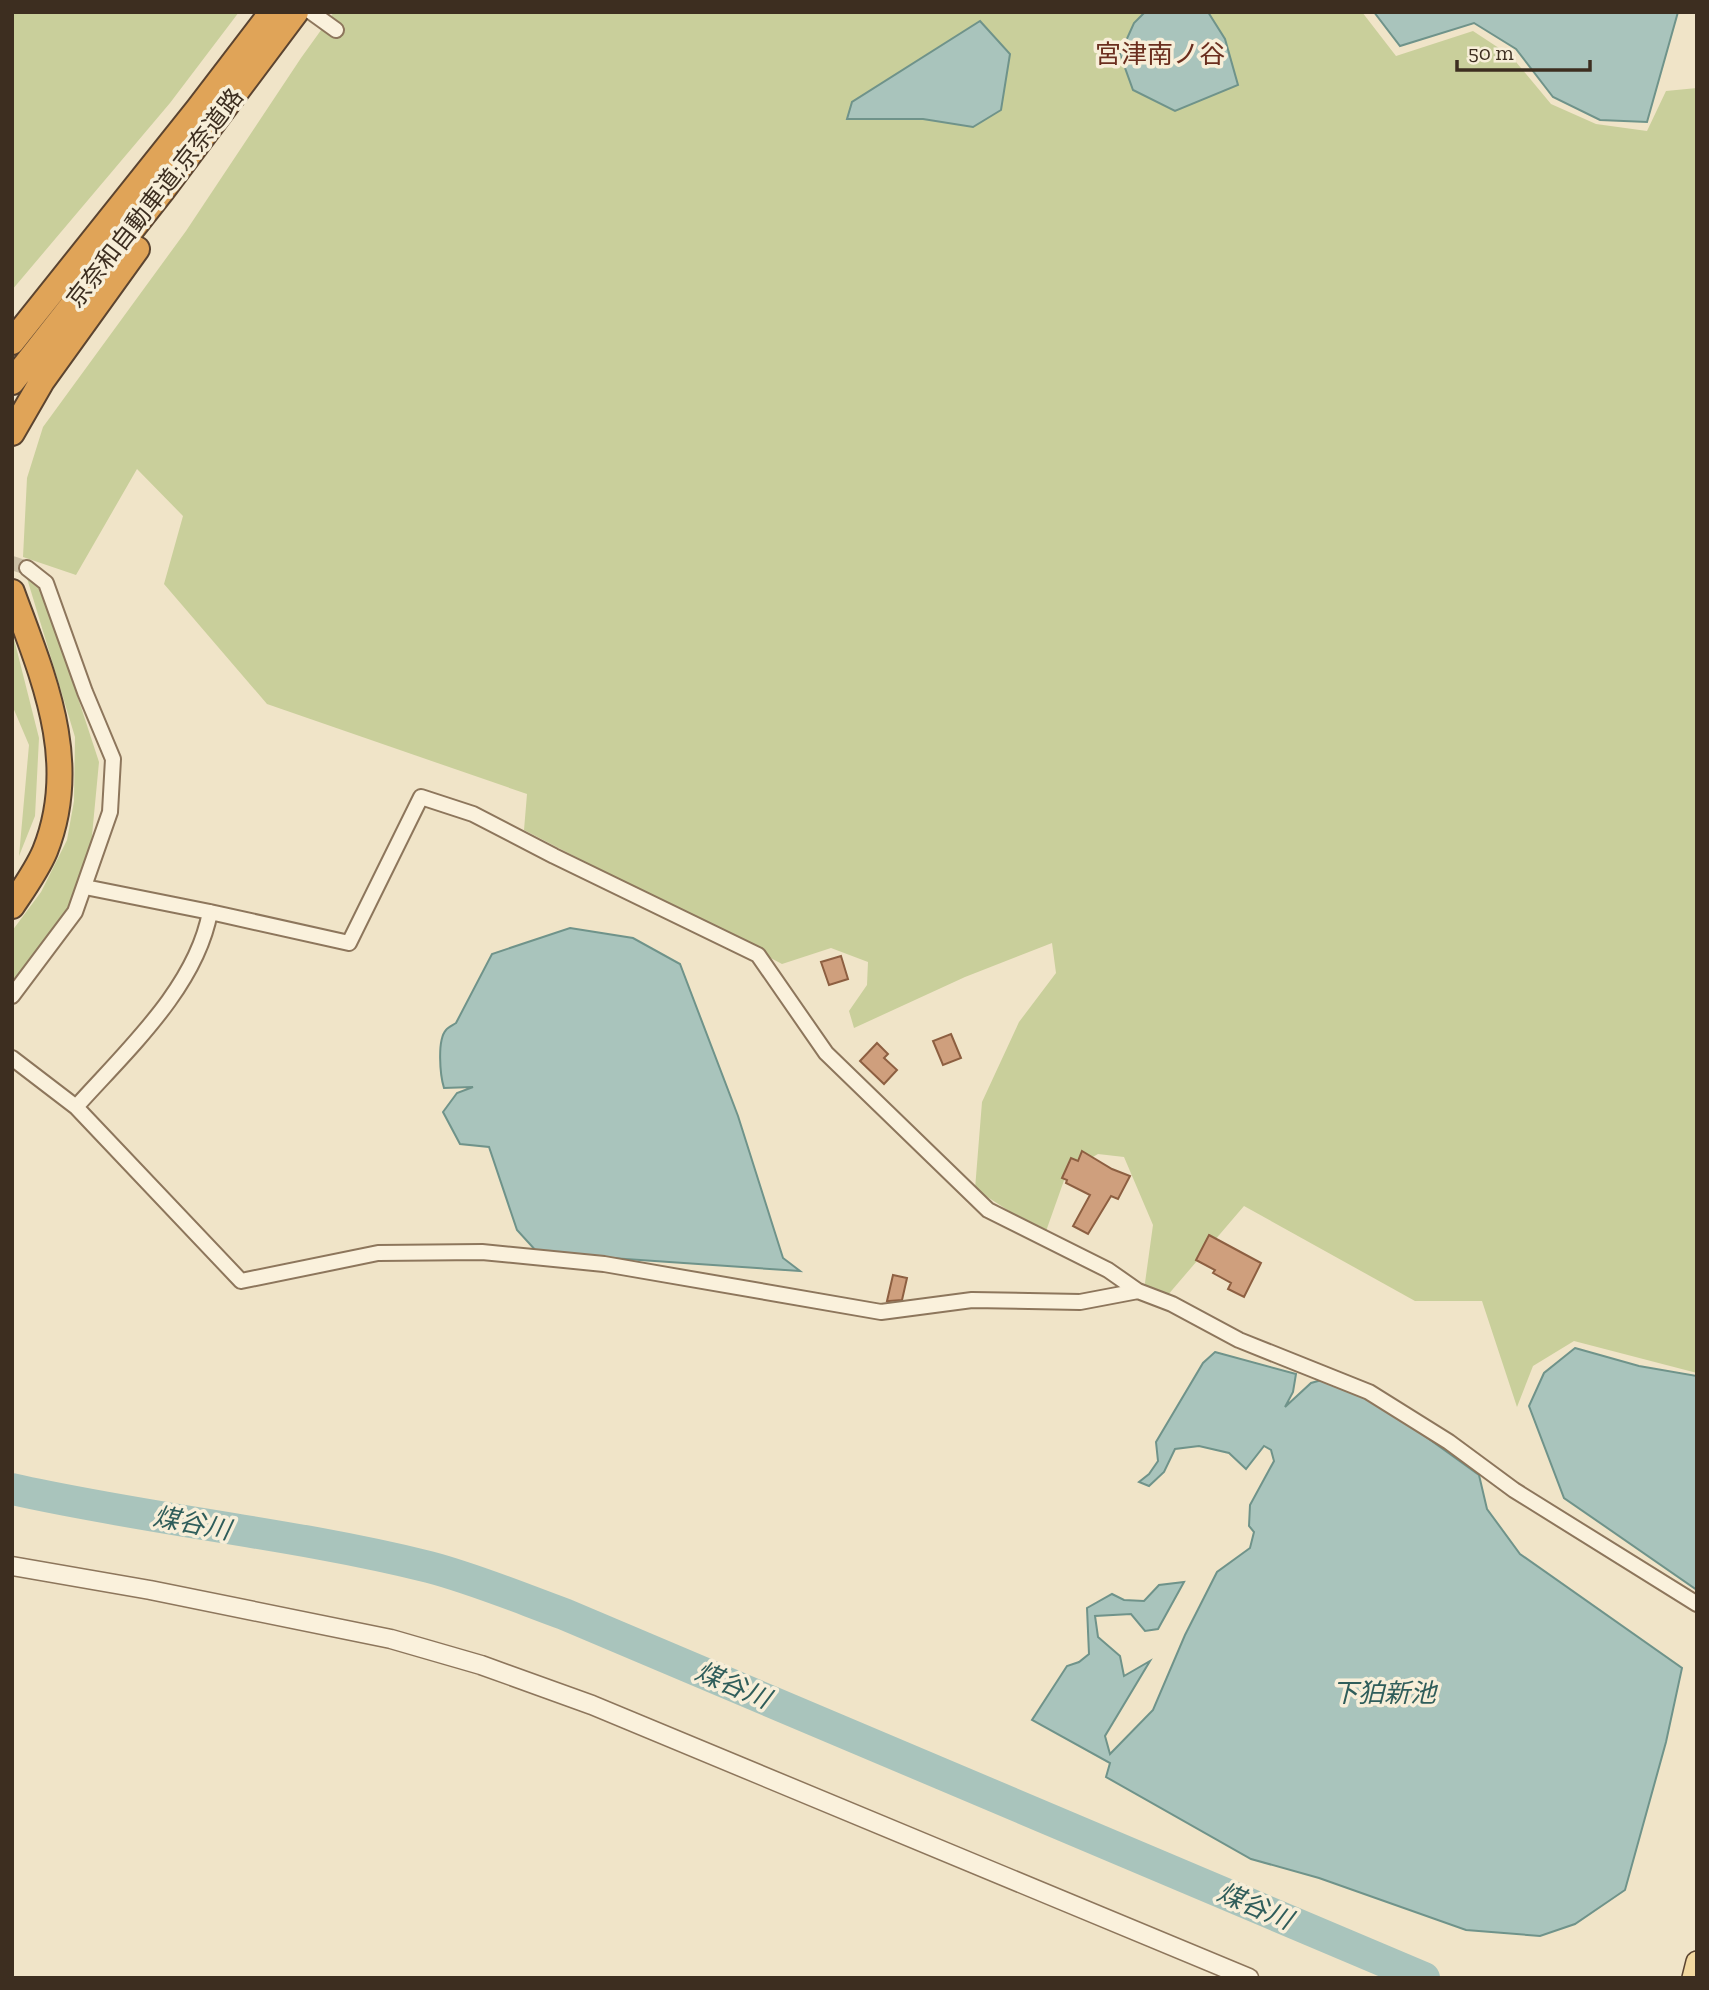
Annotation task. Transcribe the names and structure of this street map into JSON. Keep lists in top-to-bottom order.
{
  "streets": {
    "highway": ["京奈和自動車道;京奈道路"]
  },
  "districts": ["宮津南ノ谷"],
  "water": ["煤谷川", "下狛新池"],
  "scale_bar": "50 m"
}
